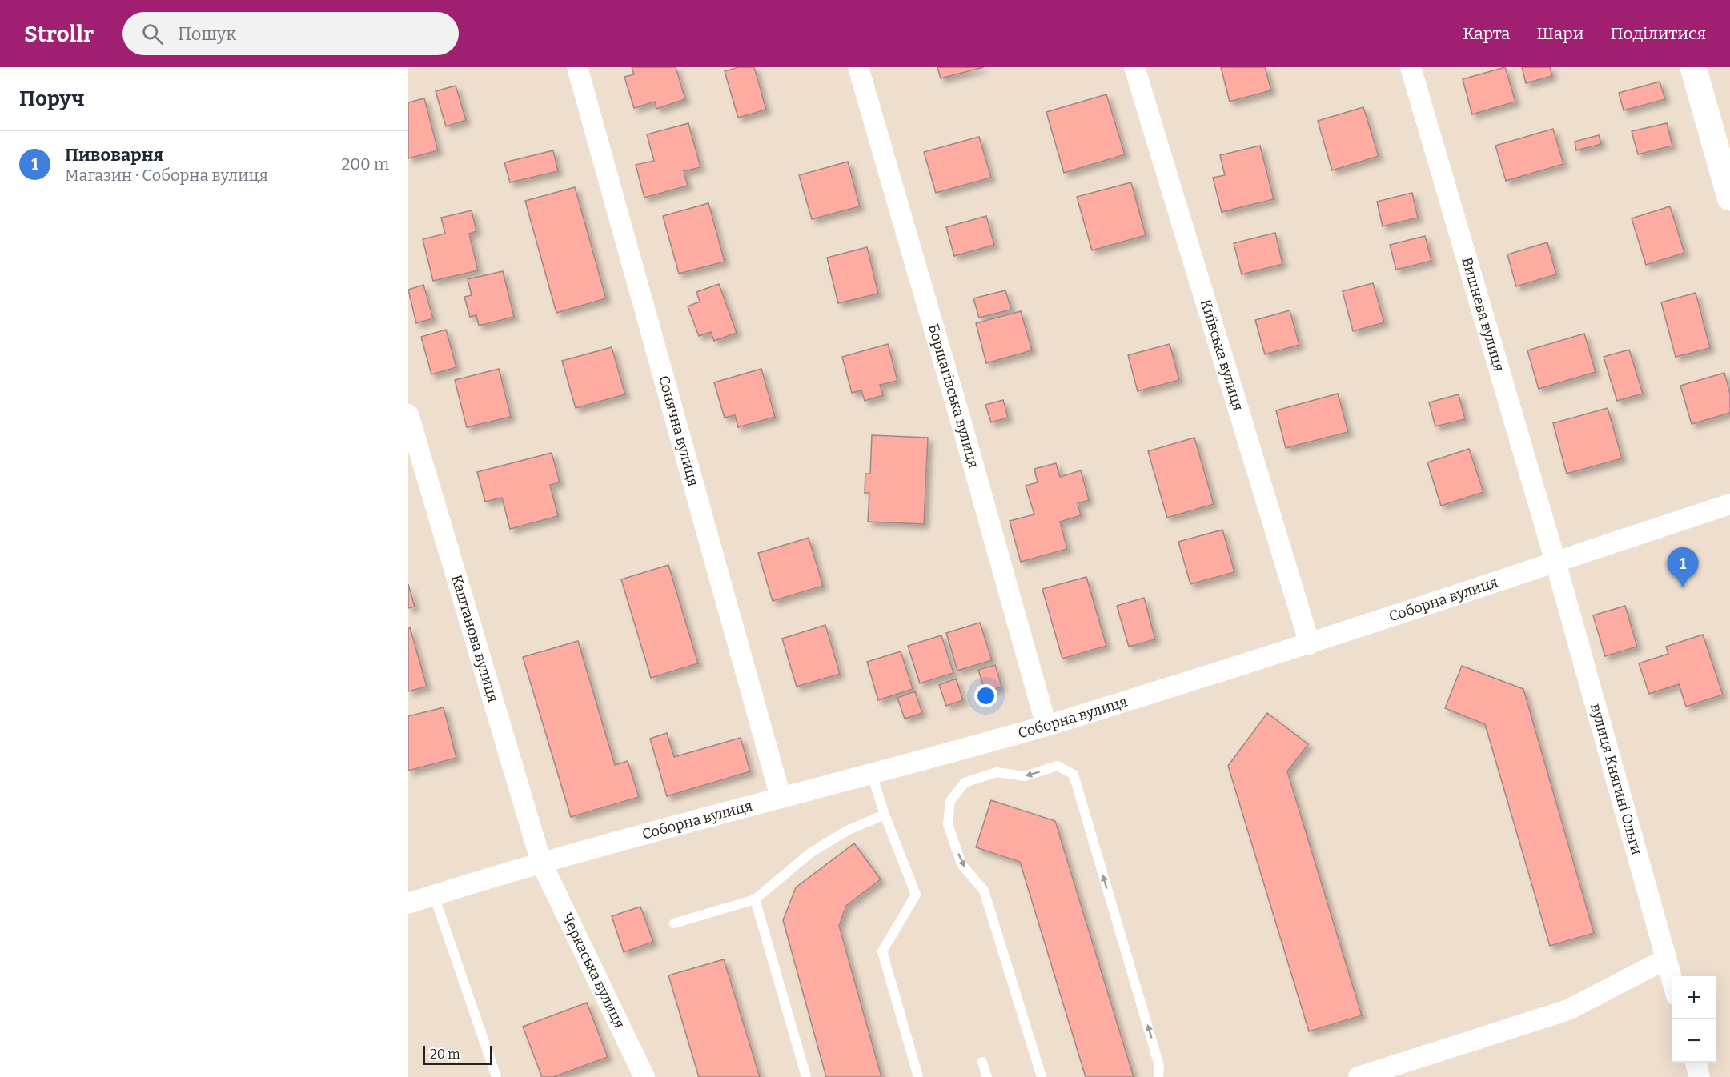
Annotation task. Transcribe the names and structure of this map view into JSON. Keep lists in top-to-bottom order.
{
  "streets": {
    "street": [
      "Вишнева вулиця",
      "Київська вулиця",
      "Борщагівська вулиця",
      "Сонячна вулиця",
      "Соборна вулиця",
      "Каштанова вулиця",
      "вулиця Княгині Ольги",
      "Черкаська вулиця"
    ]
  },
  "crossings": [
    ["Вишнева вулиця", "Соборна вулиця"],
    ["Вишнева вулиця", "вулиця Княгині Ольги"],
    ["Київська вулиця", "Соборна вулиця"],
    ["Борщагівська вулиця", "Соборна вулиця"],
    ["Сонячна вулиця", "Соборна вулиця"],
    ["Соборна вулиця", "Каштанова вулиця"],
    ["Соборна вулиця", "вулиця Княгині Ольги"],
    ["Соборна вулиця", "Черкаська вулиця"],
    ["Каштанова вулиця", "Черкаська вулиця"]
  ],
  "scale_bar": "20 m",
  "page": {
    "header": "Strollr",
    "search": "Пошук",
    "nav": ["Карта", "Шари", "Поділитися"],
    "heading": "Поруч",
    "list": [
      {
        "mark": "1",
        "name": "Пивоварня",
        "note": "Магазин · Соборна вулиця",
        "value": "200 m"
      }
    ],
    "pins": "1",
    "map_buttons": ["+", "−"],
    "scale": "20 m"
  }
}
